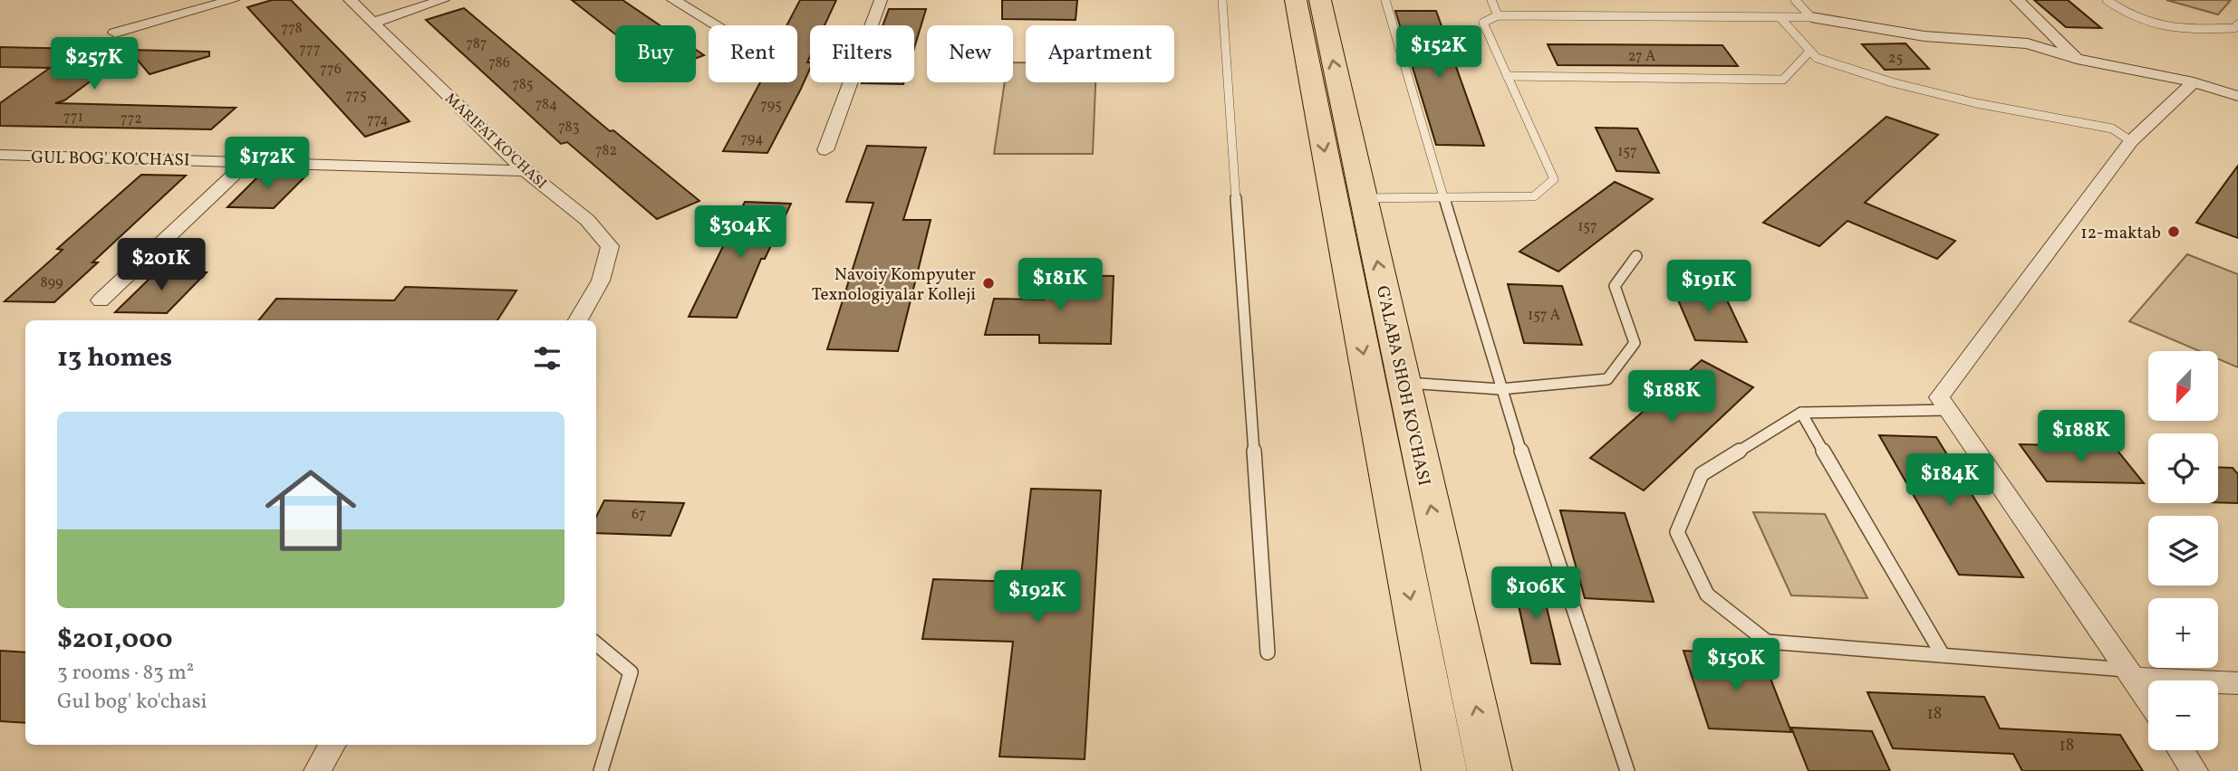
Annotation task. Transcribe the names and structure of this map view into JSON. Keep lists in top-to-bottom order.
{
  "streets": {
    "main road": ["G'ALABA SHOH KO'CHASI"],
    "street": ["MARIFAT KO'CHASI", "GUL BOG' KO'CHASI"]
  },
  "crossings": [
    ["MARIFAT KO'CHASI", "GUL BOG' KO'CHASI"]
  ],
  "places": ["12-maktab", "Navoiy Kompyuter Texnologiyalar Kolleji"],
  "house_numbers": [
    "778",
    "787",
    "777",
    "27 А",
    "25",
    "786",
    "776",
    "785",
    "775",
    "784",
    "795",
    "771",
    "772",
    "774",
    "783",
    "794",
    "782",
    "157",
    "157",
    "899",
    "157 А",
    "67",
    "18",
    "18"
  ],
  "north": "bottom left",
  "page": {
    "price": [
      "$152K",
      "$257K",
      "$172K",
      "$304K",
      "$201K",
      "$181K",
      "$191K",
      "$188K",
      "$188K",
      "$184K",
      "$106K",
      "$192K",
      "$150K"
    ],
    "chip": [
      "Buy",
      "Rent",
      "Filters",
      "New",
      "Apartment"
    ],
    "heading": "13 homes",
    "map_buttons": ["+", "−"],
    "list": [
      {
        "name": "$201,000",
        "note": "3 rooms · 83 m² · Gul bog' ko'chasi"
      }
    ]
  }
}
